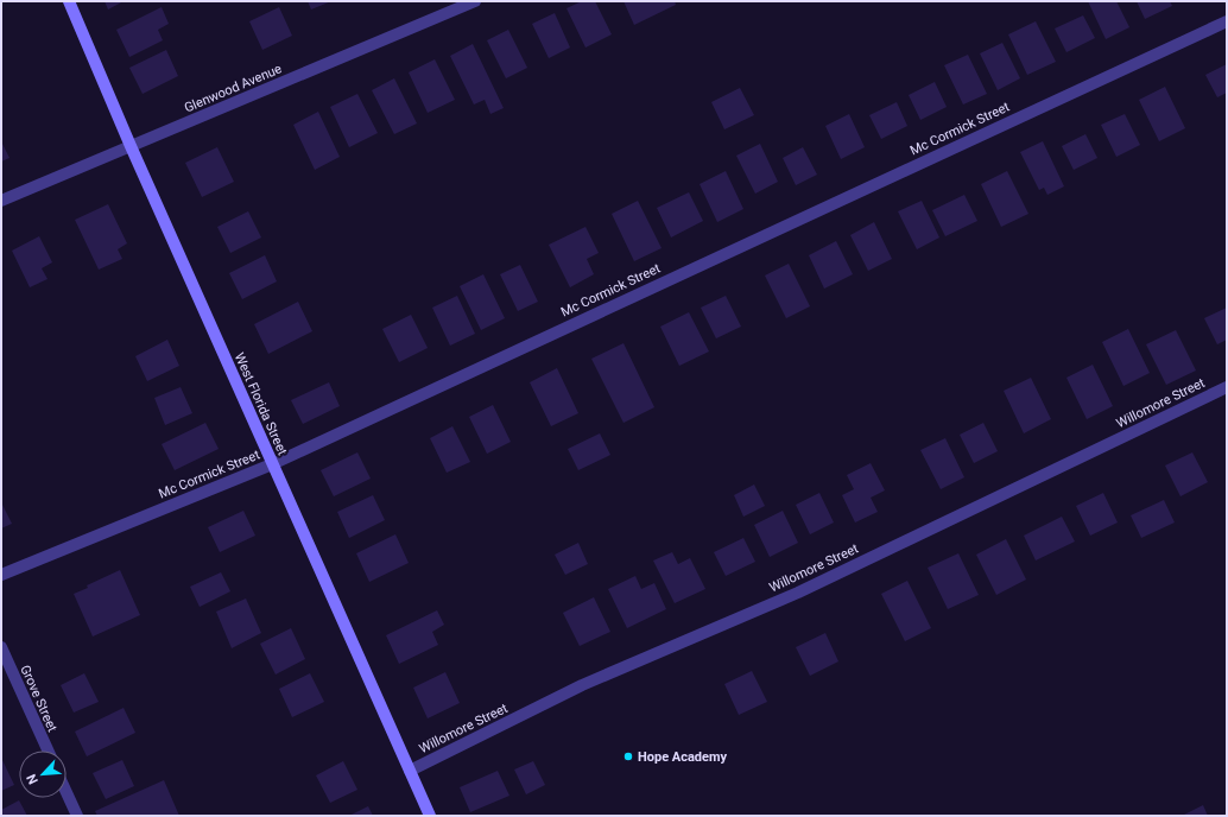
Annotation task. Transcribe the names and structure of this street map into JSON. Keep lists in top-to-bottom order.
{
  "streets": {
    "main road": ["West Florida Street"],
    "street": [
      "Glenwood Avenue",
      "Mc Cormick Street",
      "Willomore Street",
      "Grove Street"
    ]
  },
  "crossings": [
    ["Glenwood Avenue", "West Florida Street"],
    ["Mc Cormick Street", "West Florida Street"],
    ["Willomore Street", "West Florida Street"]
  ],
  "places": ["Hope Academy"],
  "north": "bottom left"
}
